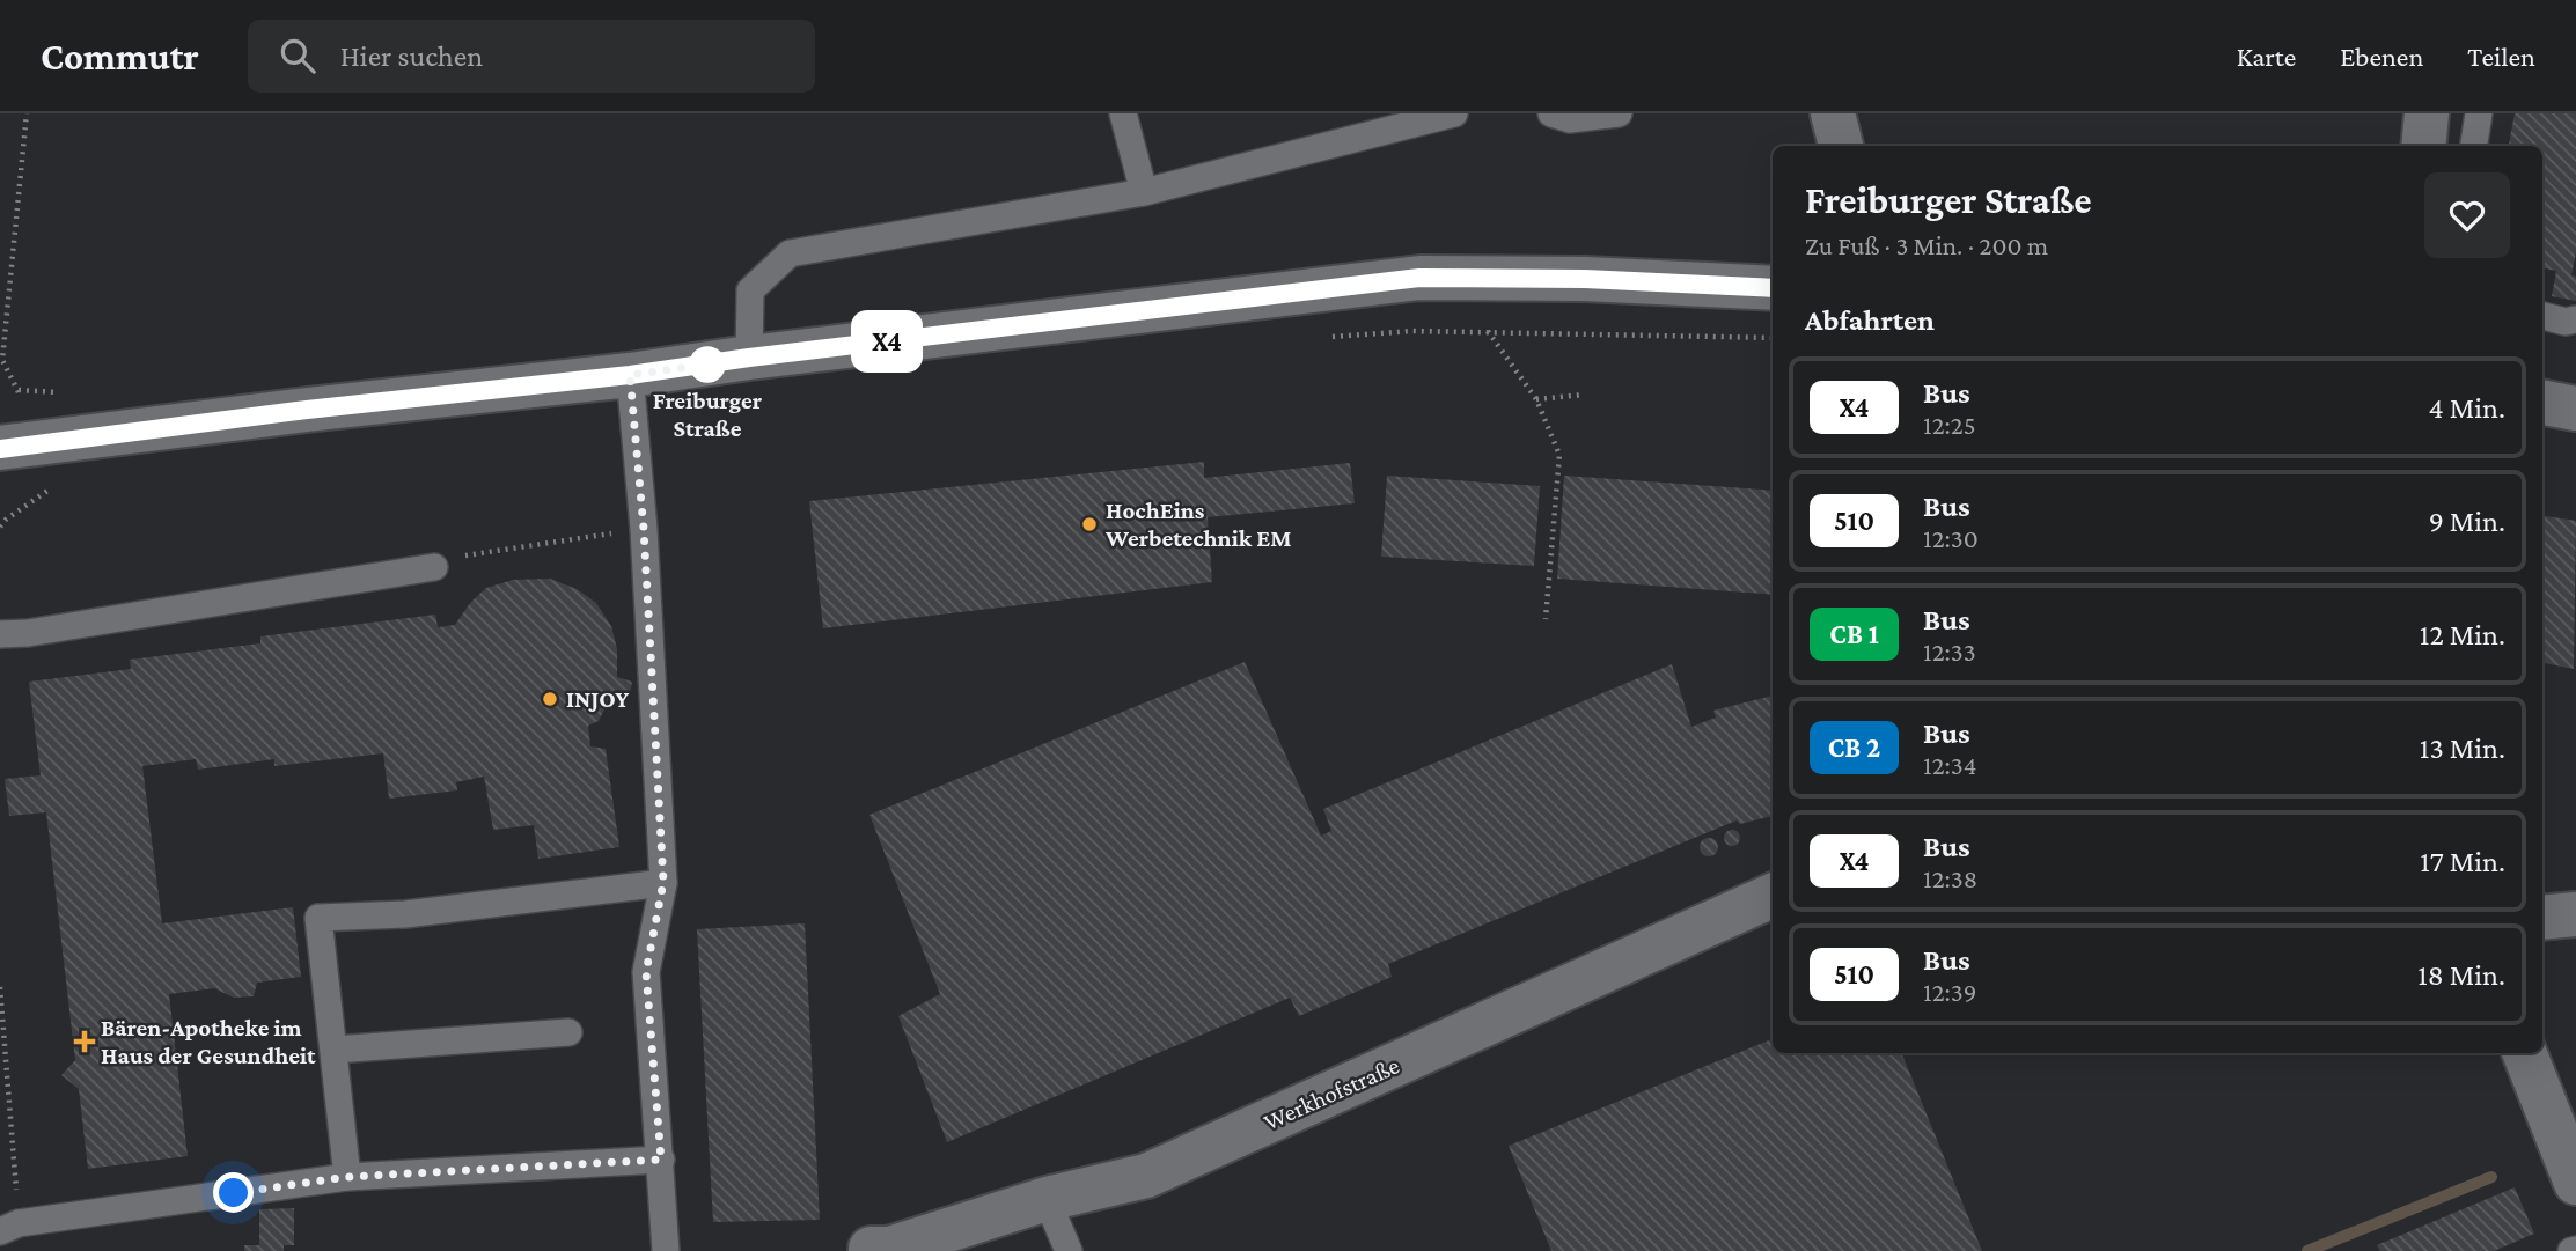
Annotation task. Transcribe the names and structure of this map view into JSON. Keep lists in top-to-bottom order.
{
  "streets": {
    "street": ["Werkhofstraße"]
  },
  "places": {
    "other": ["Freiburger Straße", "HochEins Werbetechnik EM", "INJOY"],
    "health": ["Bären-Apotheke im Haus der Gesundheit"]
  },
  "lines": ["bus line X4"],
  "page": {
    "header": "Commutr",
    "search": "Hier suchen",
    "nav": ["Karte", "Ebenen", "Teilen"],
    "on_map": "X4",
    "heading": [
      ["Freiburger Straße", "Zu Fuß · 3 Min. · 200 m"],
      "Abfahrten"
    ],
    "list": [
      {
        "mark": "X4",
        "name": "Bus",
        "note": "12:25",
        "value": "4 Min."
      },
      {
        "mark": "510",
        "name": "Bus",
        "note": "12:30",
        "value": "9 Min."
      },
      {
        "mark": "CB 1",
        "name": "Bus",
        "note": "12:33",
        "value": "12 Min."
      },
      {
        "mark": "CB 2",
        "name": "Bus",
        "note": "12:34",
        "value": "13 Min."
      },
      {
        "mark": "X4",
        "name": "Bus",
        "note": "12:38",
        "value": "17 Min."
      },
      {
        "mark": "510",
        "name": "Bus",
        "note": "12:39",
        "value": "18 Min."
      }
    ]
  }
}
